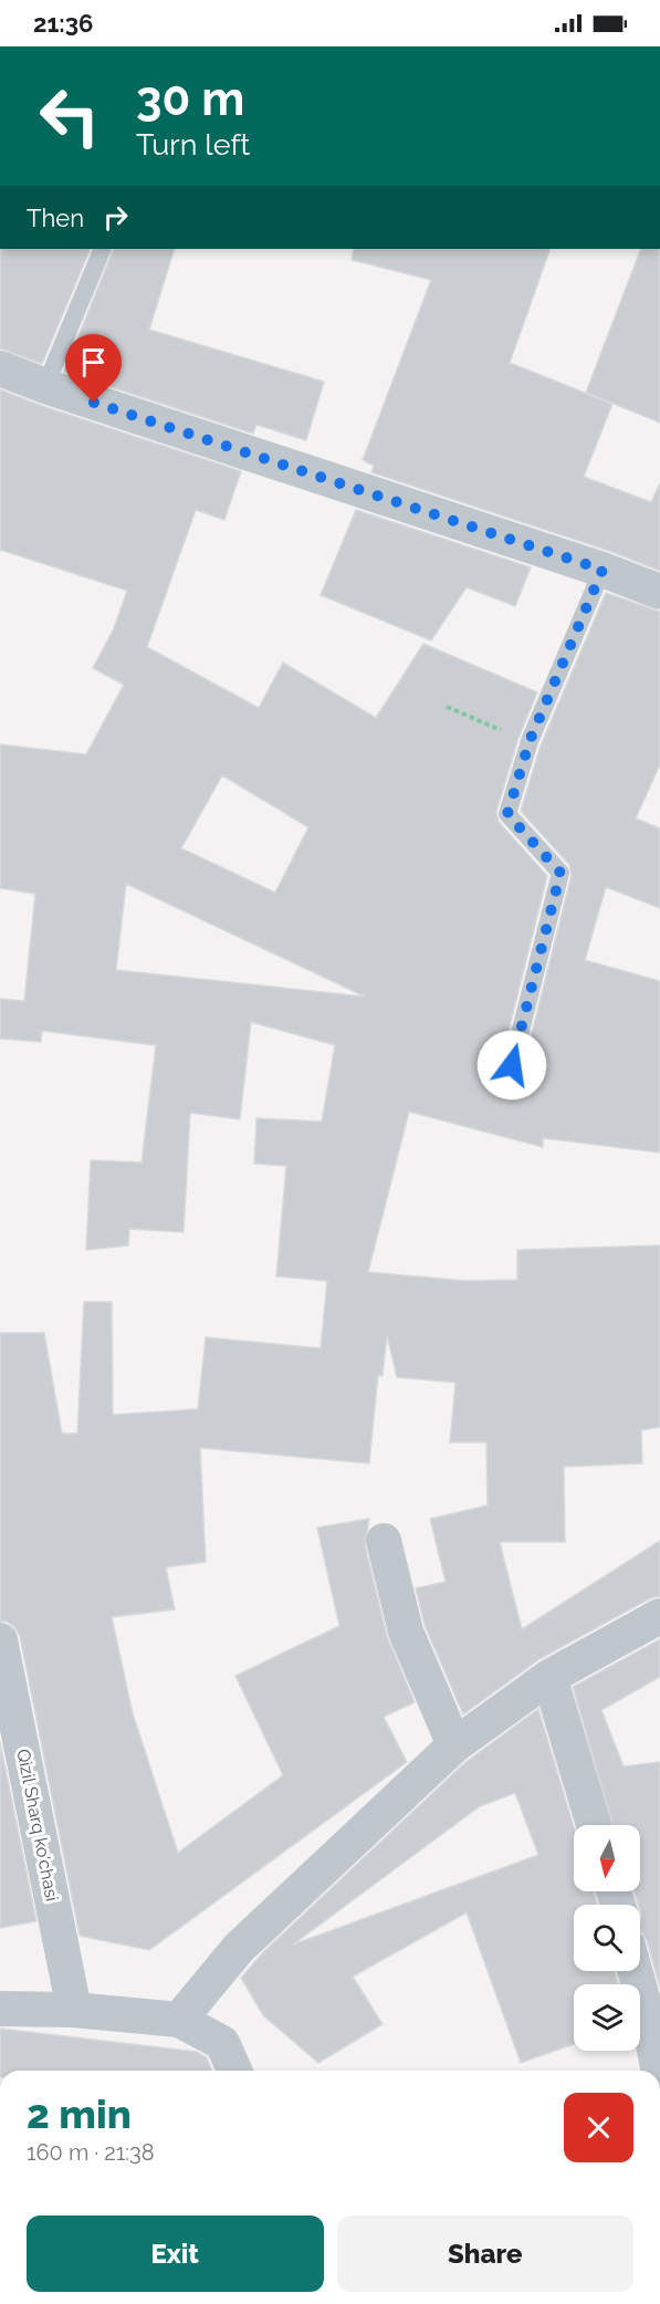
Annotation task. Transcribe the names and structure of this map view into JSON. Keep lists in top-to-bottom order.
{
  "streets": {
    "street": ["Qizil Sharq ko'chasi"]
  },
  "north": "bottom",
  "page": {
    "status": "21:36",
    "turn": ["30 m", "Turn left"],
    "then": "Then",
    "heading": ["2 min", "160 m · 21:38"],
    "buttons": ["Exit", "Share"]
  }
}
